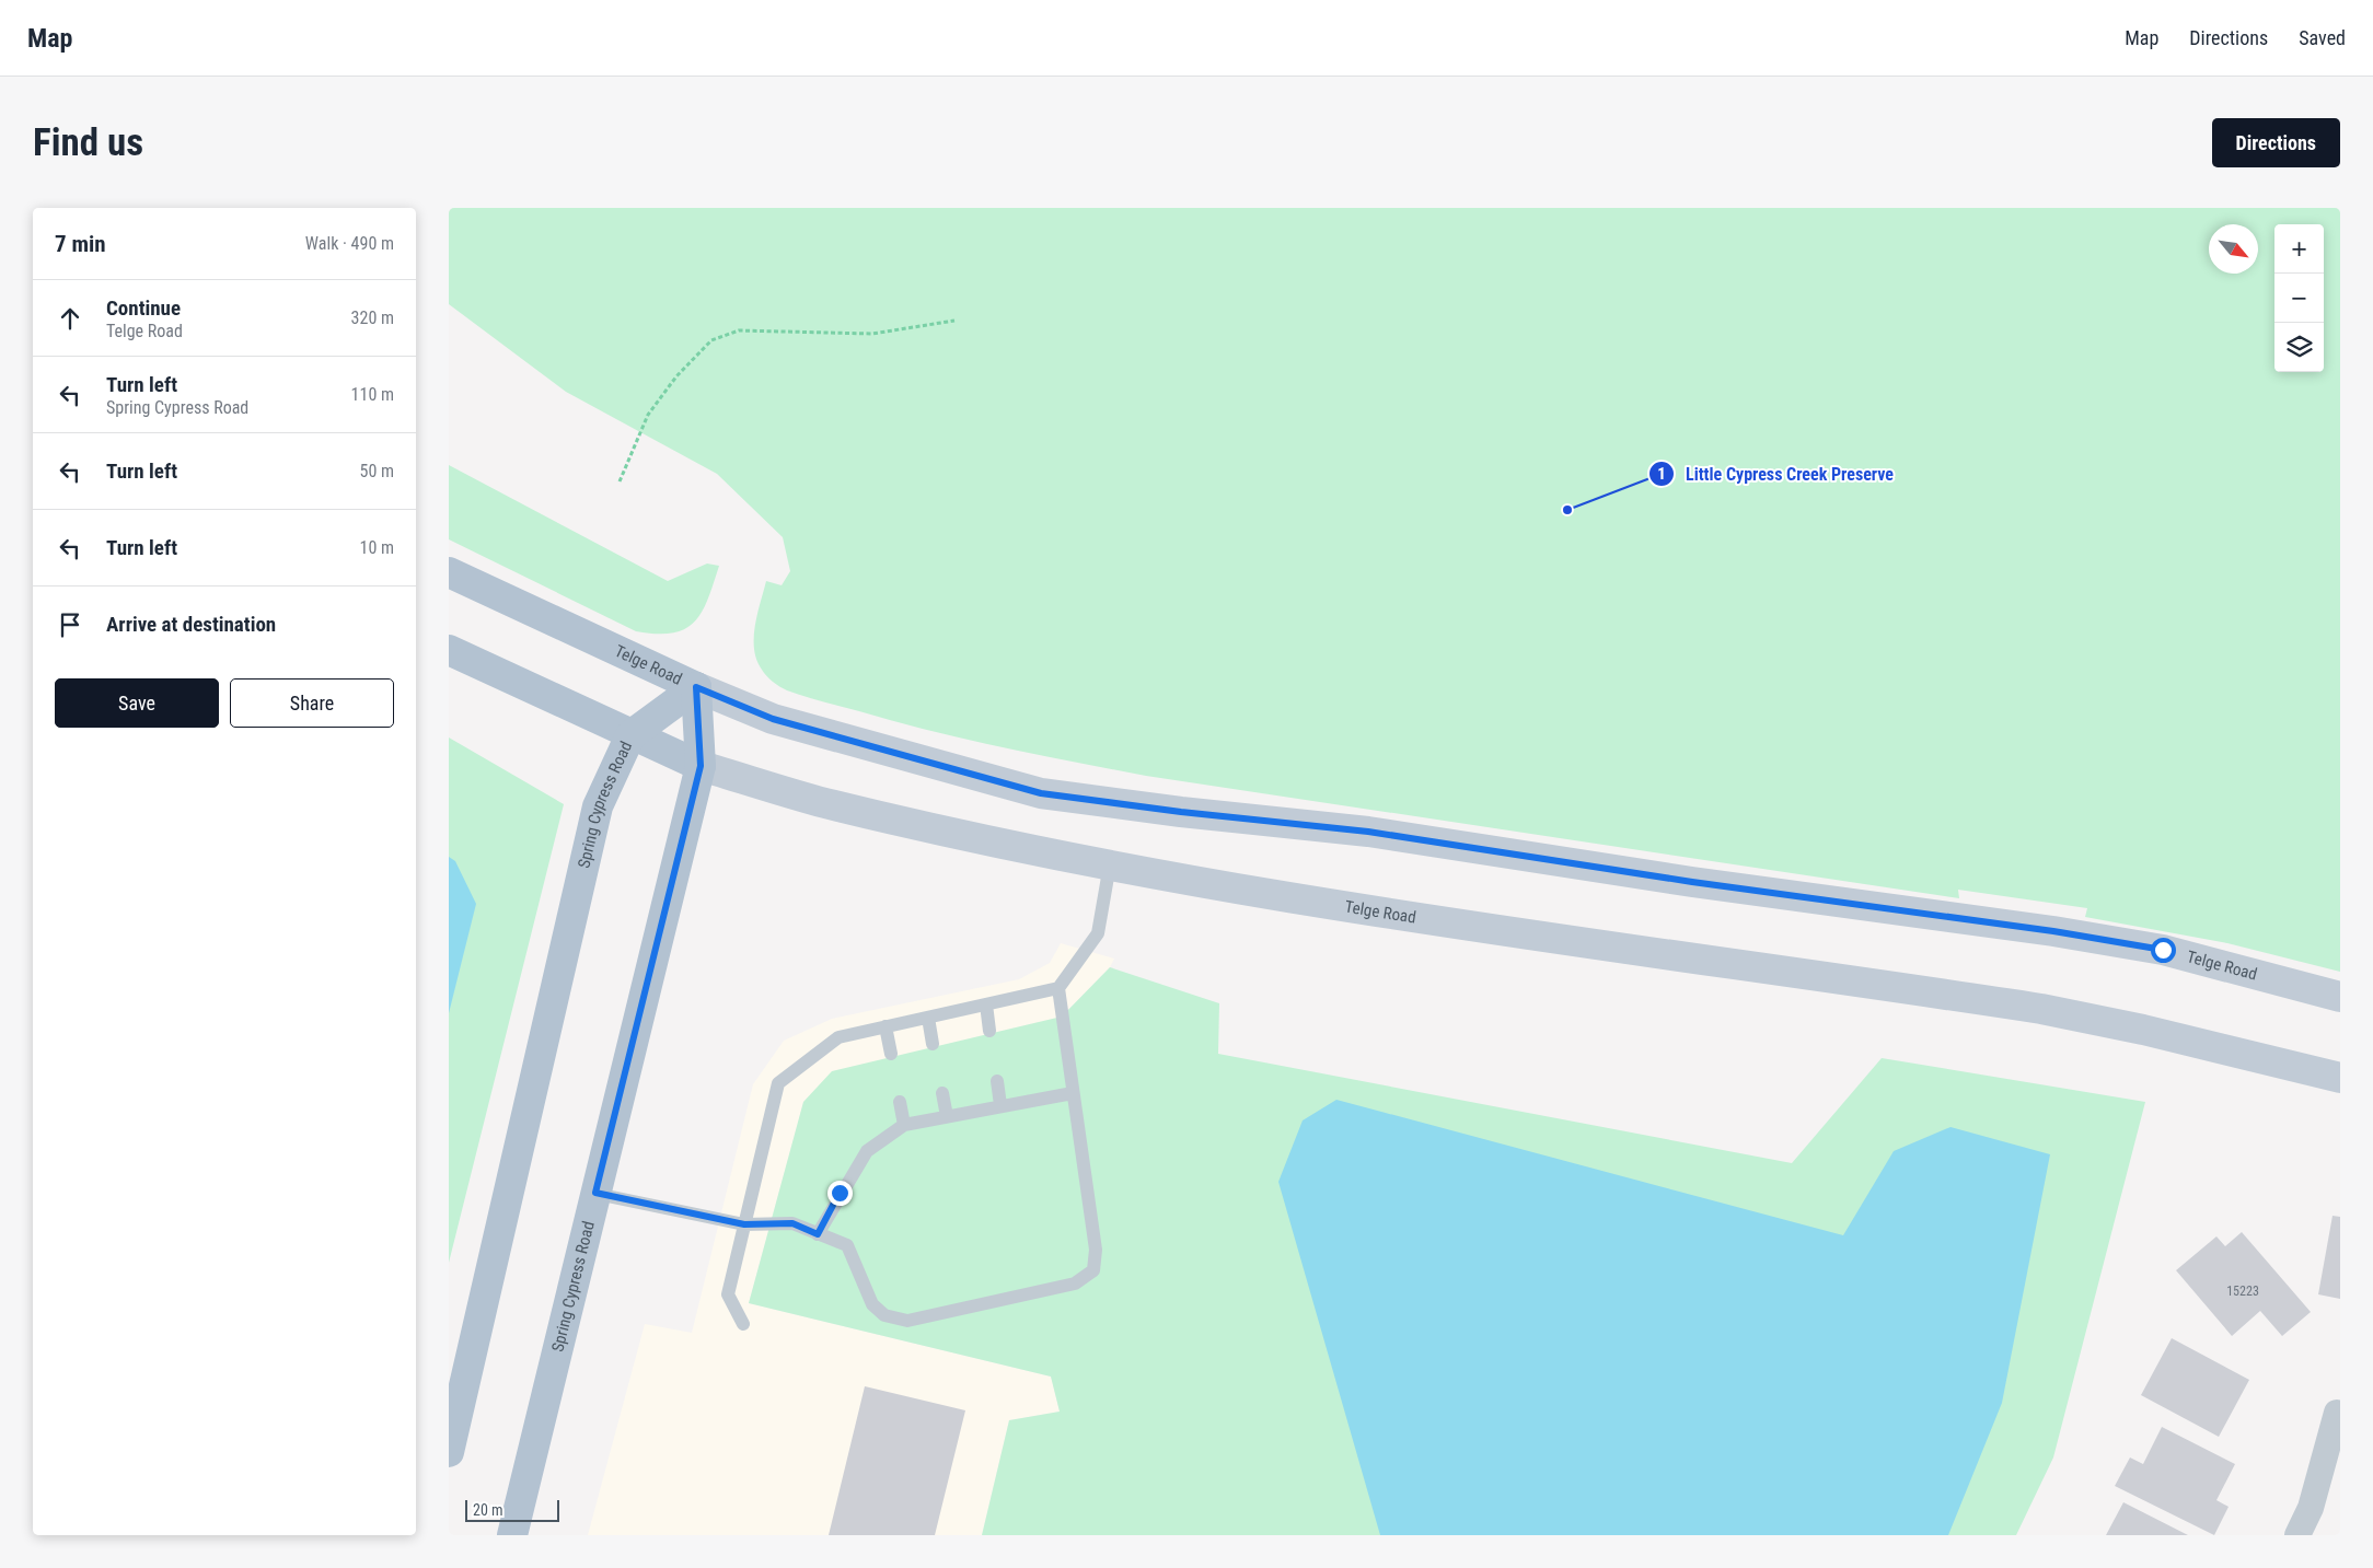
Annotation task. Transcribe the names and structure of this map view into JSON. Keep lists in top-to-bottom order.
{
  "streets": {
    "main road": ["Telge Road", "Spring Cypress Road"]
  },
  "crossings": [
    ["Telge Road", "Spring Cypress Road"]
  ],
  "places": ["Little Cypress Creek Preserve"],
  "house_numbers": ["15223"],
  "scale_bar": "20 m",
  "north": "bottom right",
  "page": {
    "header": "Map",
    "nav": ["Map", "Directions", "Saved"],
    "buttons": [
      "Directions",
      ["Save", "Share"]
    ],
    "title": "Find us",
    "heading": ["7 min", "Walk · 490 m"],
    "map_buttons": ["+", "−"],
    "list": [
      ["Continue", "Telge Road", "320 m"],
      ["Turn left", "Spring Cypress Road", "110 m"],
      ["Turn left", "50 m"],
      ["Turn left", "10 m"],
      "Arrive at destination"
    ],
    "scale": "20 m"
  }
}
